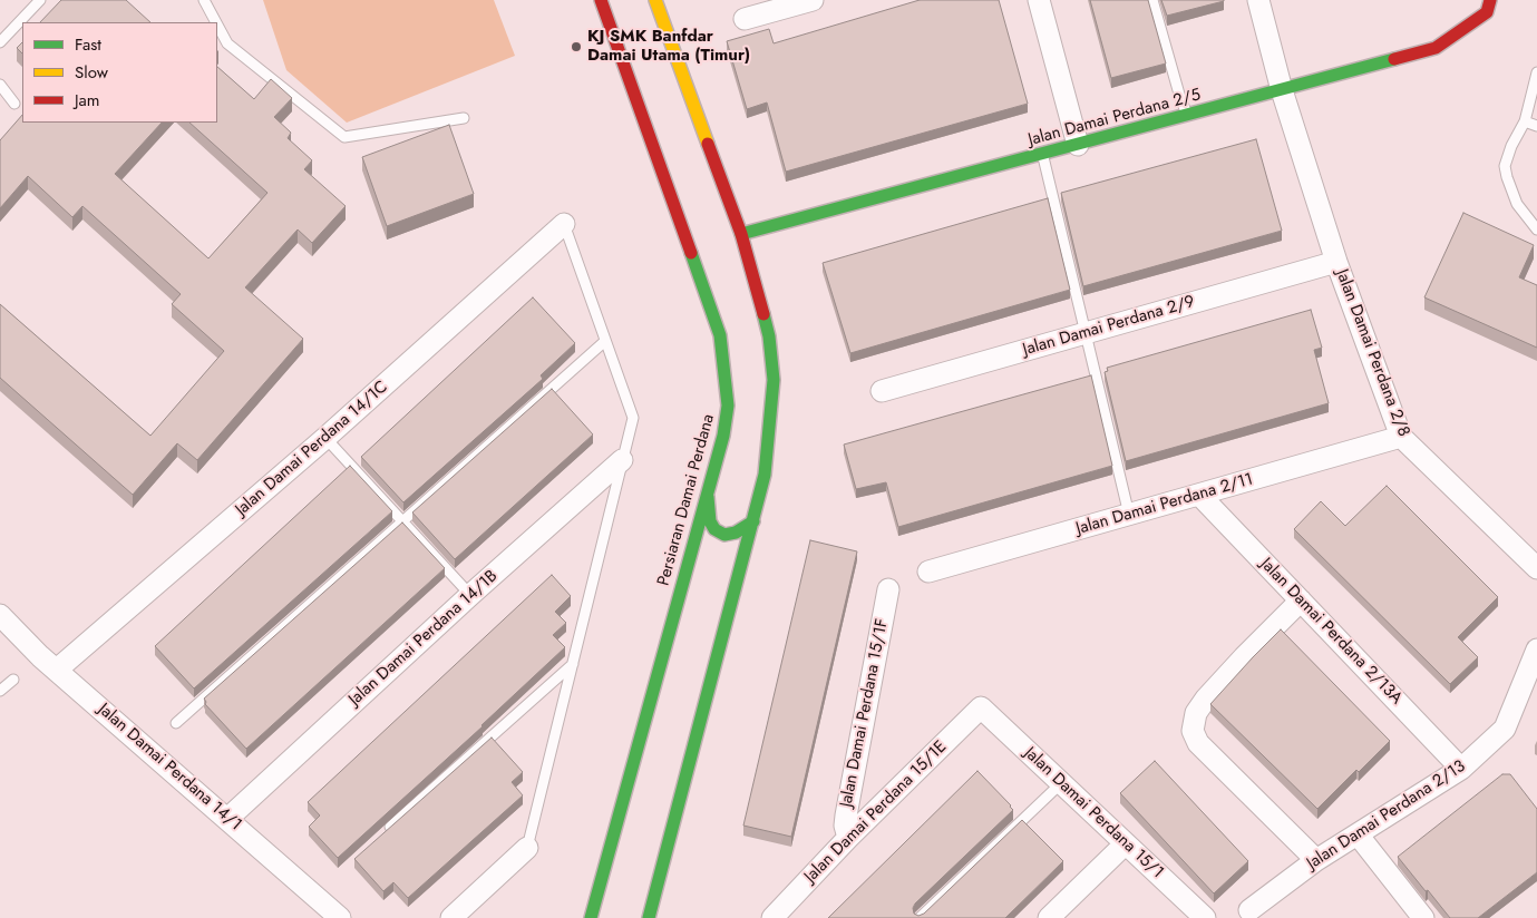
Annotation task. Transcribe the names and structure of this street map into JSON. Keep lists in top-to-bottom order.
{
  "streets": {
    "main road": ["Jalan Damai Perdana 2/5", "Persiaran Damai Perdana"],
    "street": [
      "Jalan Damai Perdana 2/9",
      "Jalan Damai Perdana 2/8",
      "Jalan Damai Perdana 14/1C",
      "Jalan Damai Perdana 2/11",
      "Jalan Damai Perdana 2/13A",
      "Jalan Damai Perdana 14/1B",
      "Jalan Damai Perdana 15/1F",
      "Jalan Damai Perdana 14/1",
      "Jalan Damai Perdana 15/1E",
      "Jalan Damai Perdana 15/1",
      "Jalan Damai Perdana 2/13"
    ]
  },
  "crossings": [
    ["Jalan Damai Perdana 2/5", "Jalan Damai Perdana 2/8"],
    ["Jalan Damai Perdana 2/9", "Jalan Damai Perdana 2/8"],
    ["Jalan Damai Perdana 2/8", "Jalan Damai Perdana 2/11"],
    ["Jalan Damai Perdana 14/1C", "Jalan Damai Perdana 14/1"],
    ["Jalan Damai Perdana 2/11", "Jalan Damai Perdana 2/13A"],
    ["Jalan Damai Perdana 2/13A", "Jalan Damai Perdana 2/13"],
    ["Jalan Damai Perdana 14/1B", "Jalan Damai Perdana 14/1"],
    ["Jalan Damai Perdana 15/1F", "Jalan Damai Perdana 15/1E"],
    ["Jalan Damai Perdana 15/1E", "Jalan Damai Perdana 15/1"]
  ],
  "places": ["KJ SMK Banfdar Damai Utama (Timur)"],
  "legend": ["Fast", "Slow", "Jam"]
}
